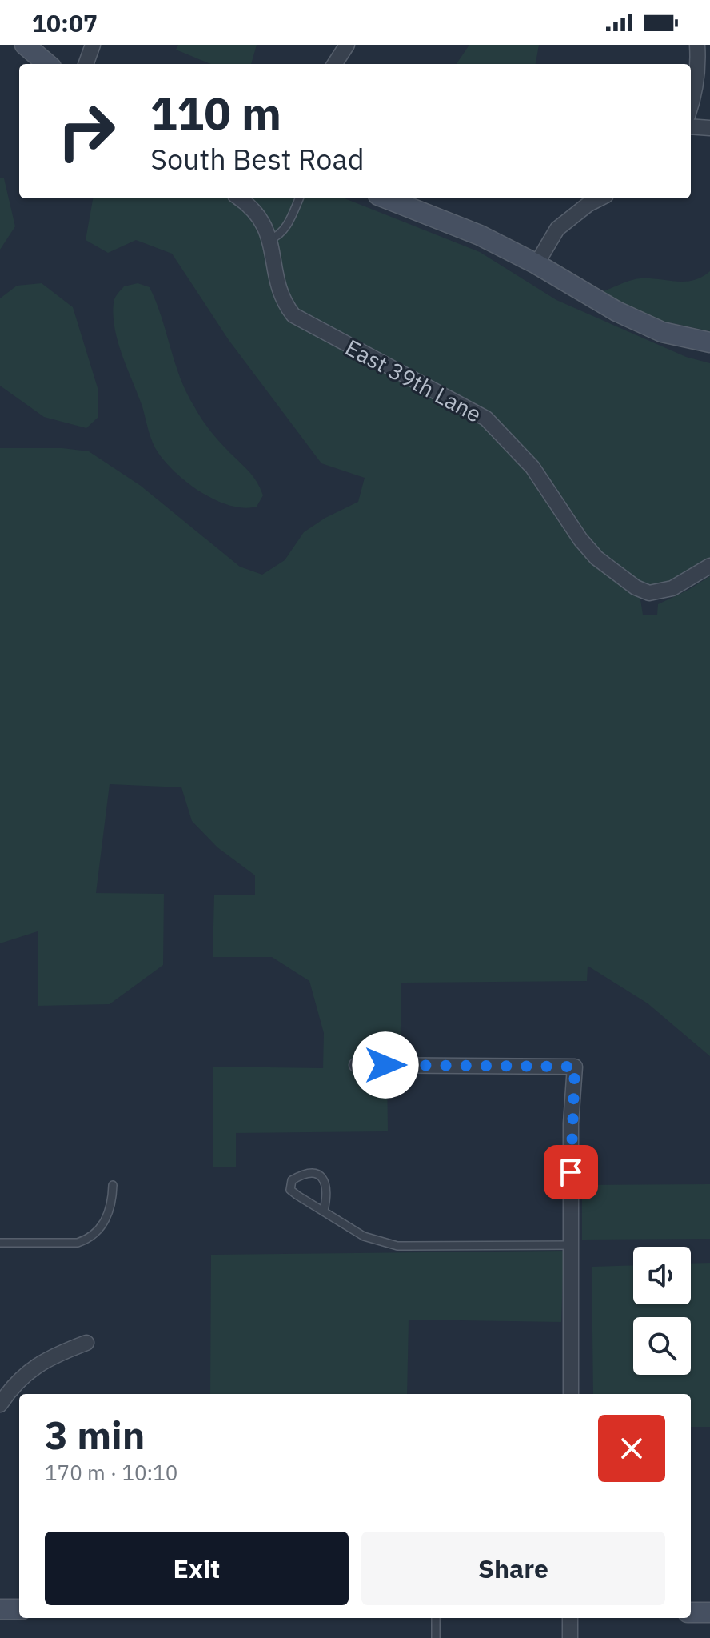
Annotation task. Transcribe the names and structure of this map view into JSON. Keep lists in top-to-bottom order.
{
  "streets": {
    "street": ["East 39th Lane"]
  },
  "page": {
    "status": "10:07",
    "turn": ["110 m", "South Best Road"],
    "heading": ["3 min", "170 m · 10:10"],
    "buttons": ["Exit", "Share"]
  }
}
